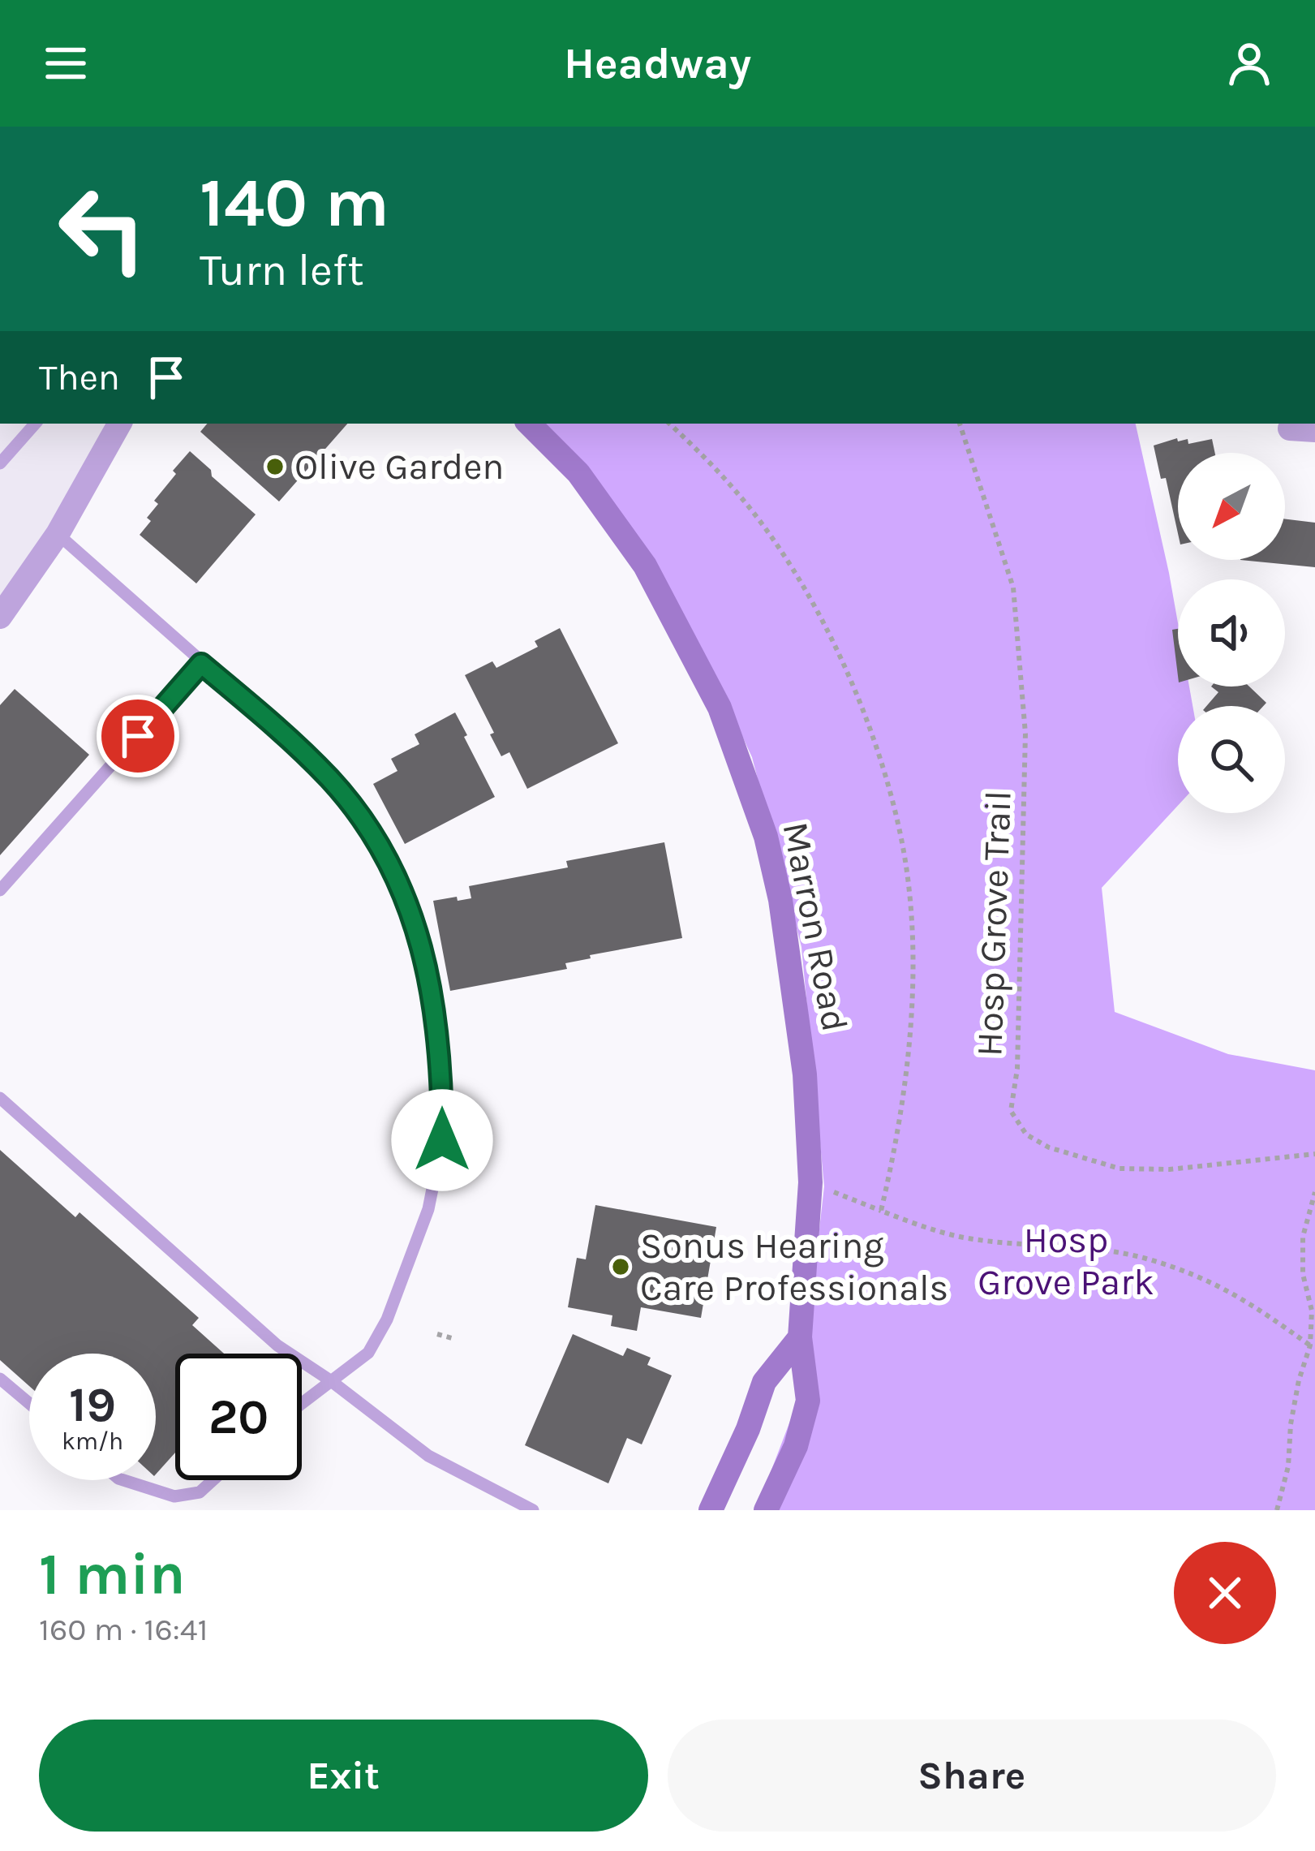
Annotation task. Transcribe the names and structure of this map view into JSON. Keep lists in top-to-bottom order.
{
  "streets": {
    "main road": ["Marron Road"],
    "path": ["Hosp Grove Trail"]
  },
  "parks": ["Hosp Grove Park"],
  "places": ["Olive Garden", "Sonus Hearing Care Professionals"],
  "north": "bottom left",
  "page": {
    "header": "Headway",
    "turn": ["140 m", "Turn left"],
    "then": "Then",
    "speed": "19 km/h",
    "limit": "20",
    "heading": ["1 min", "160 m · 16:41"],
    "buttons": ["Exit", "Share"]
  }
}
